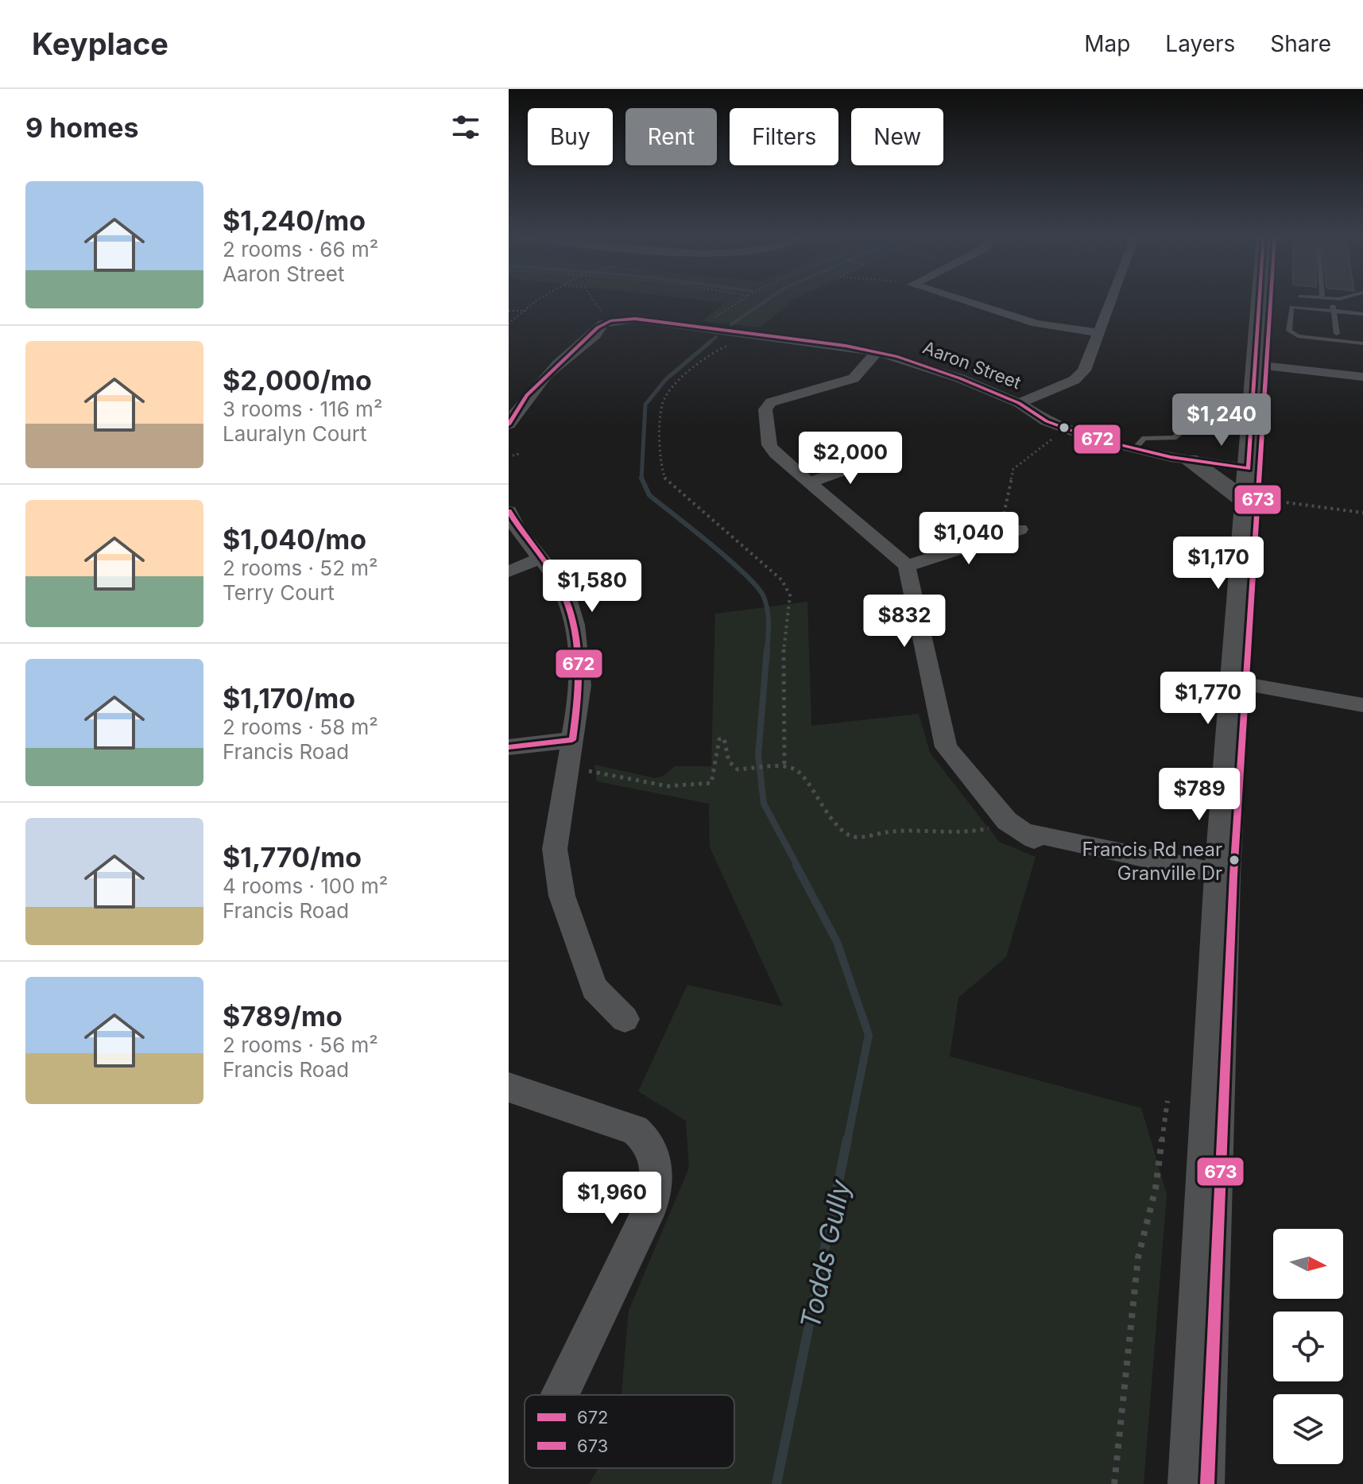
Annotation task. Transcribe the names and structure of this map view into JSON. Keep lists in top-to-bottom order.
{
  "streets": {
    "street": ["Aaron Street"]
  },
  "water": ["Todds Gully"],
  "places": ["Francis Rd near Granville Dr"],
  "lines": ["transit line 672", "transit line 673"],
  "legend": ["672", "673"],
  "north": "right",
  "page": {
    "header": "Keyplace",
    "nav": ["Map", "Layers", "Share"],
    "heading": "9 homes",
    "chip": [
      "Buy",
      "Rent",
      "Filters",
      "New"
    ],
    "list": [
      {
        "name": "$1,240/mo",
        "note": "2 rooms · 66 m² · Aaron Street"
      },
      {
        "name": "$2,000/mo",
        "note": "3 rooms · 116 m² · Lauralyn Court"
      },
      {
        "name": "$1,040/mo",
        "note": "2 rooms · 52 m² · Terry Court"
      },
      {
        "name": "$1,170/mo",
        "note": "2 rooms · 58 m² · Francis Road"
      },
      {
        "name": "$1,770/mo",
        "note": "4 rooms · 100 m² · Francis Road"
      },
      {
        "name": "$789/mo",
        "note": "2 rooms · 56 m² · Francis Road"
      }
    ],
    "price": [
      "$1,240",
      "$2,000",
      "$1,040",
      "$1,170",
      "$1,580",
      "$832",
      "$1,770",
      "$789",
      "$1,960"
    ]
  }
}
